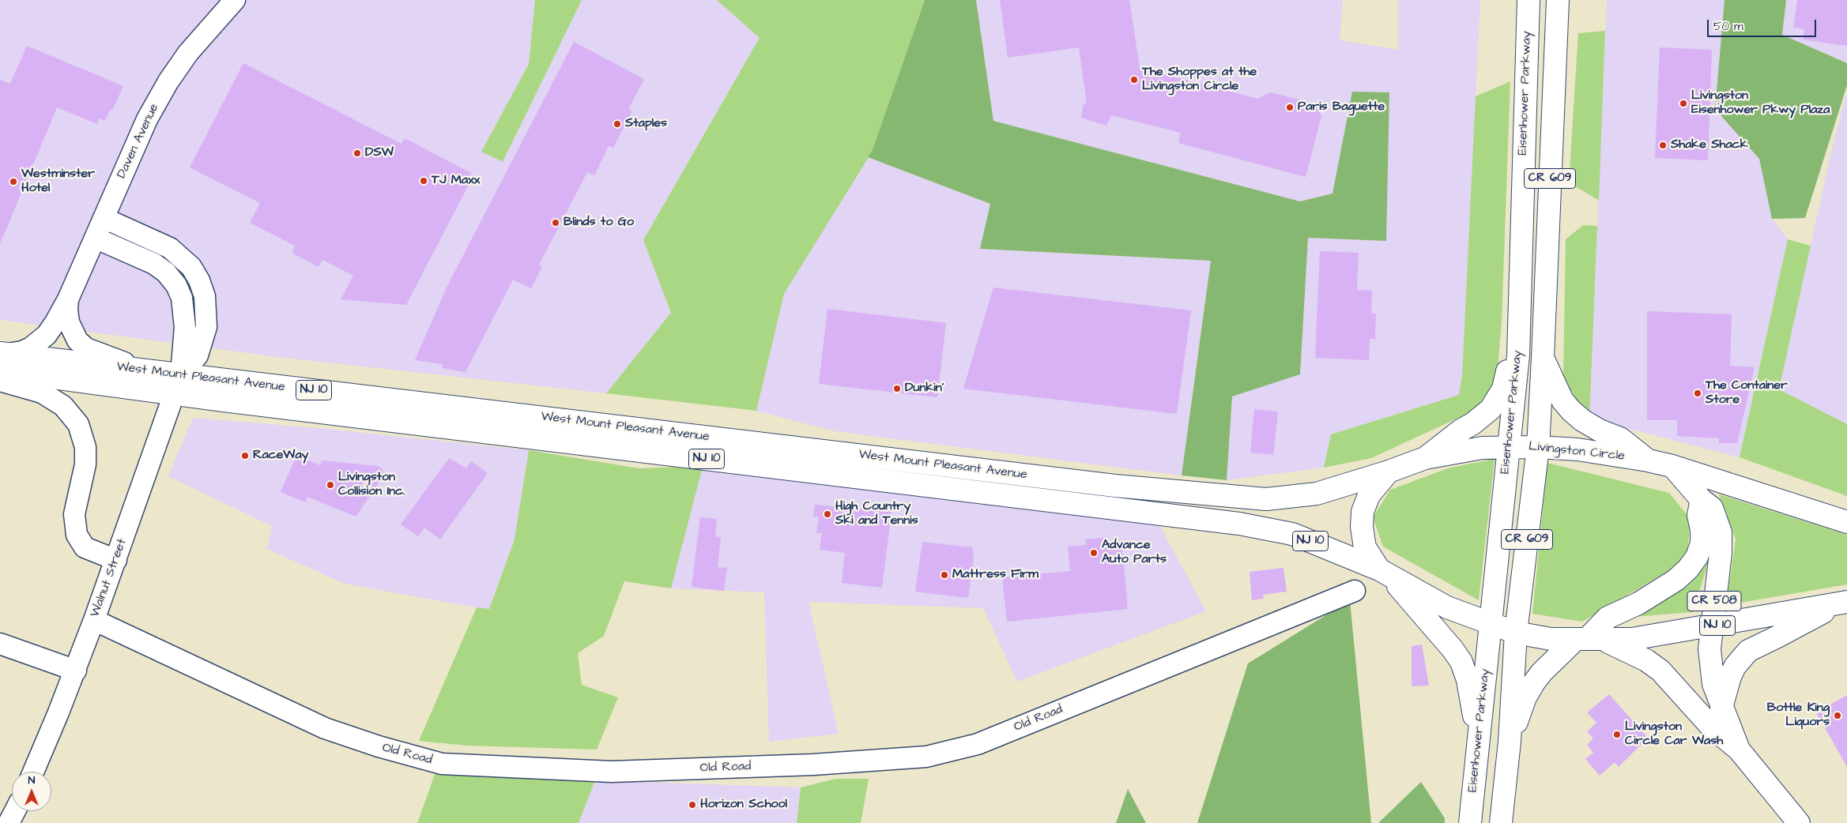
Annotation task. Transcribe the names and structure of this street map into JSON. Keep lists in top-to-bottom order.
{
  "streets": {
    "main road": [
      "Eisenhower Parkway",
      "CR 609",
      "West Mount Pleasant Avenue",
      "NJ 10",
      "Livingston Circle",
      "CR 508"
    ],
    "street": ["Daven Avenue", "Walnut Street", "Old Road"]
  },
  "crossings": [
    ["Eisenhower Parkway", "NJ 10"],
    ["Eisenhower Parkway", "Livingston Circle"],
    ["Daven Avenue", "West Mount Pleasant Avenue"],
    ["Daven Avenue", "Walnut Street"],
    ["West Mount Pleasant Avenue", "NJ 10"],
    ["West Mount Pleasant Avenue", "Livingston Circle"],
    ["West Mount Pleasant Avenue", "Walnut Street"],
    ["NJ 10", "Livingston Circle"],
    ["NJ 10", "CR 508"],
    ["Livingston Circle", "CR 508"],
    ["Walnut Street", "Old Road"]
  ],
  "places": [
    "The Shoppes at the Livingston Circle",
    "Livingston Eisenhower Pkwy Plaza",
    "Paris Baguette",
    "Staples",
    "Shake Shack",
    "DSW",
    "TJ Maxx",
    "Westminster Hotel",
    "Blinds to Go",
    "Dunkin'",
    "The Container Store",
    "RaceWay",
    "Livingston Collision Inc.",
    "High Country Ski and Tennis",
    "Advance Auto Parts",
    "Mattress Firm",
    "Bottle King Liquors",
    "Livingston Circle Car Wash",
    "Horizon School"
  ],
  "scale_bar": "50 m",
  "north": "top"
}
